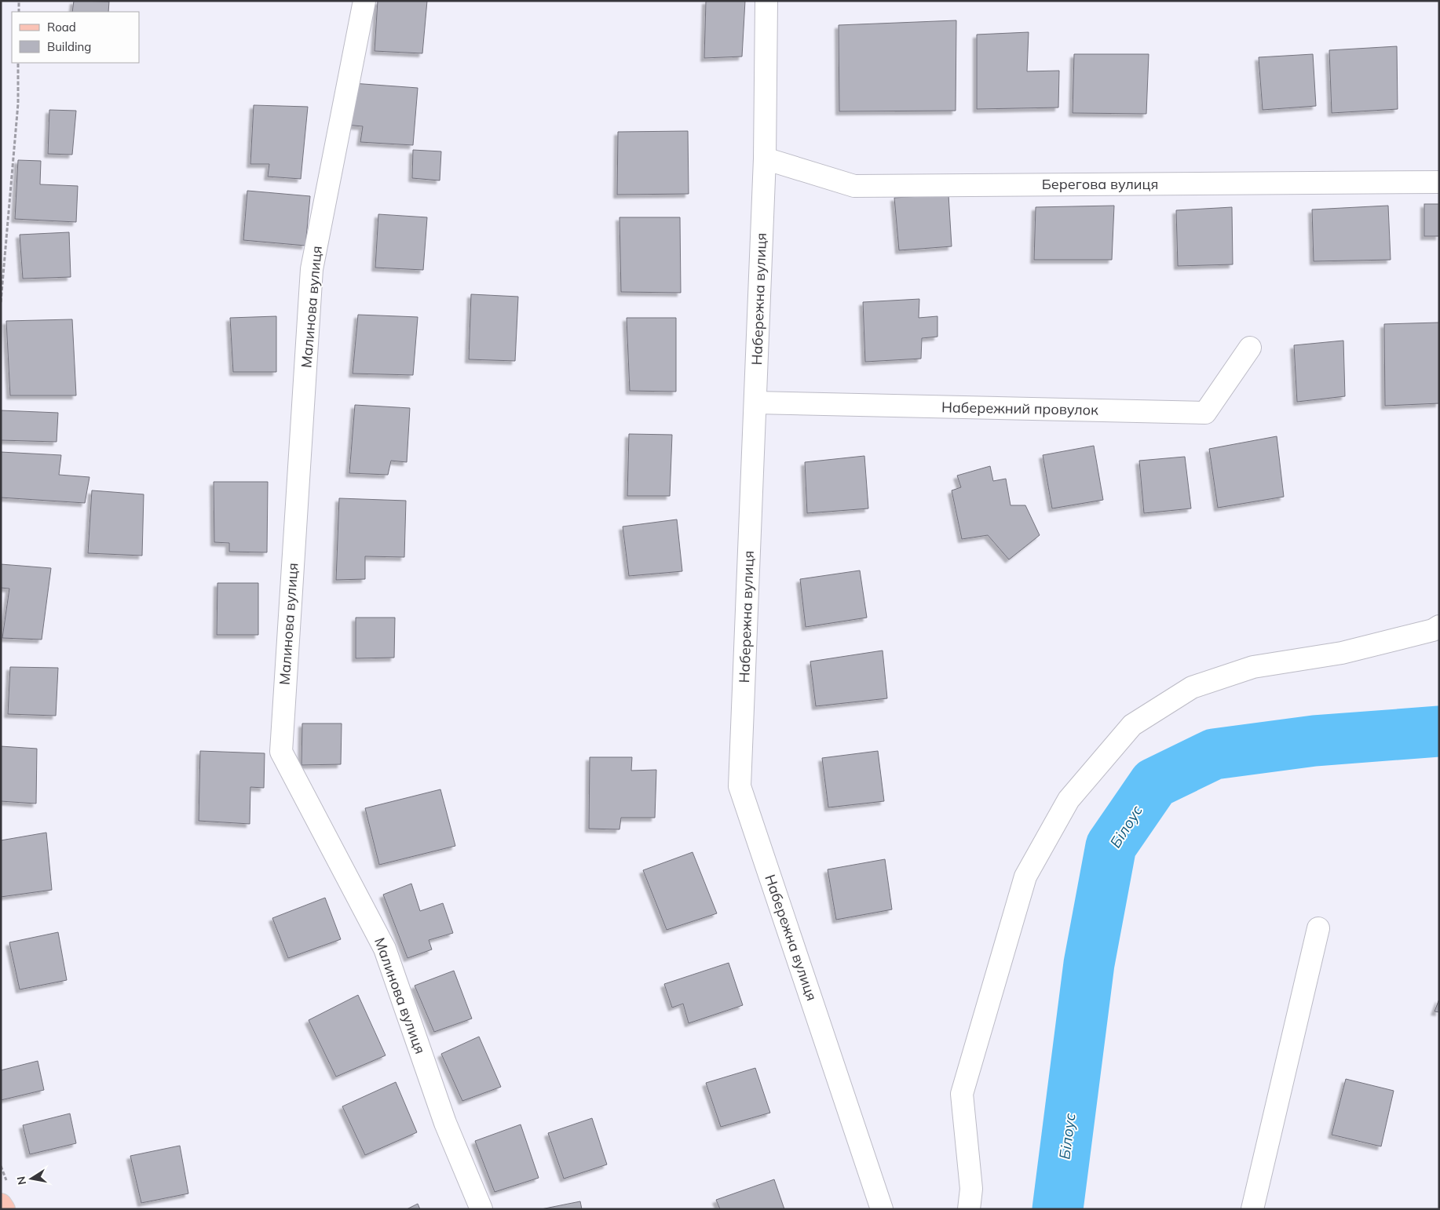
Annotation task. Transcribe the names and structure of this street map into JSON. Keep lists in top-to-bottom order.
{
  "streets": {
    "street": [
      "Берегова вулиця",
      "Набережна вулиця",
      "Малинова вулиця",
      "Набережний провулок"
    ]
  },
  "crossings": [
    ["Берегова вулиця", "Набережна вулиця"],
    ["Набережна вулиця", "Набережний провулок"]
  ],
  "water": ["Білоус"],
  "legend": ["Road", "Building"],
  "north": "left"
}
